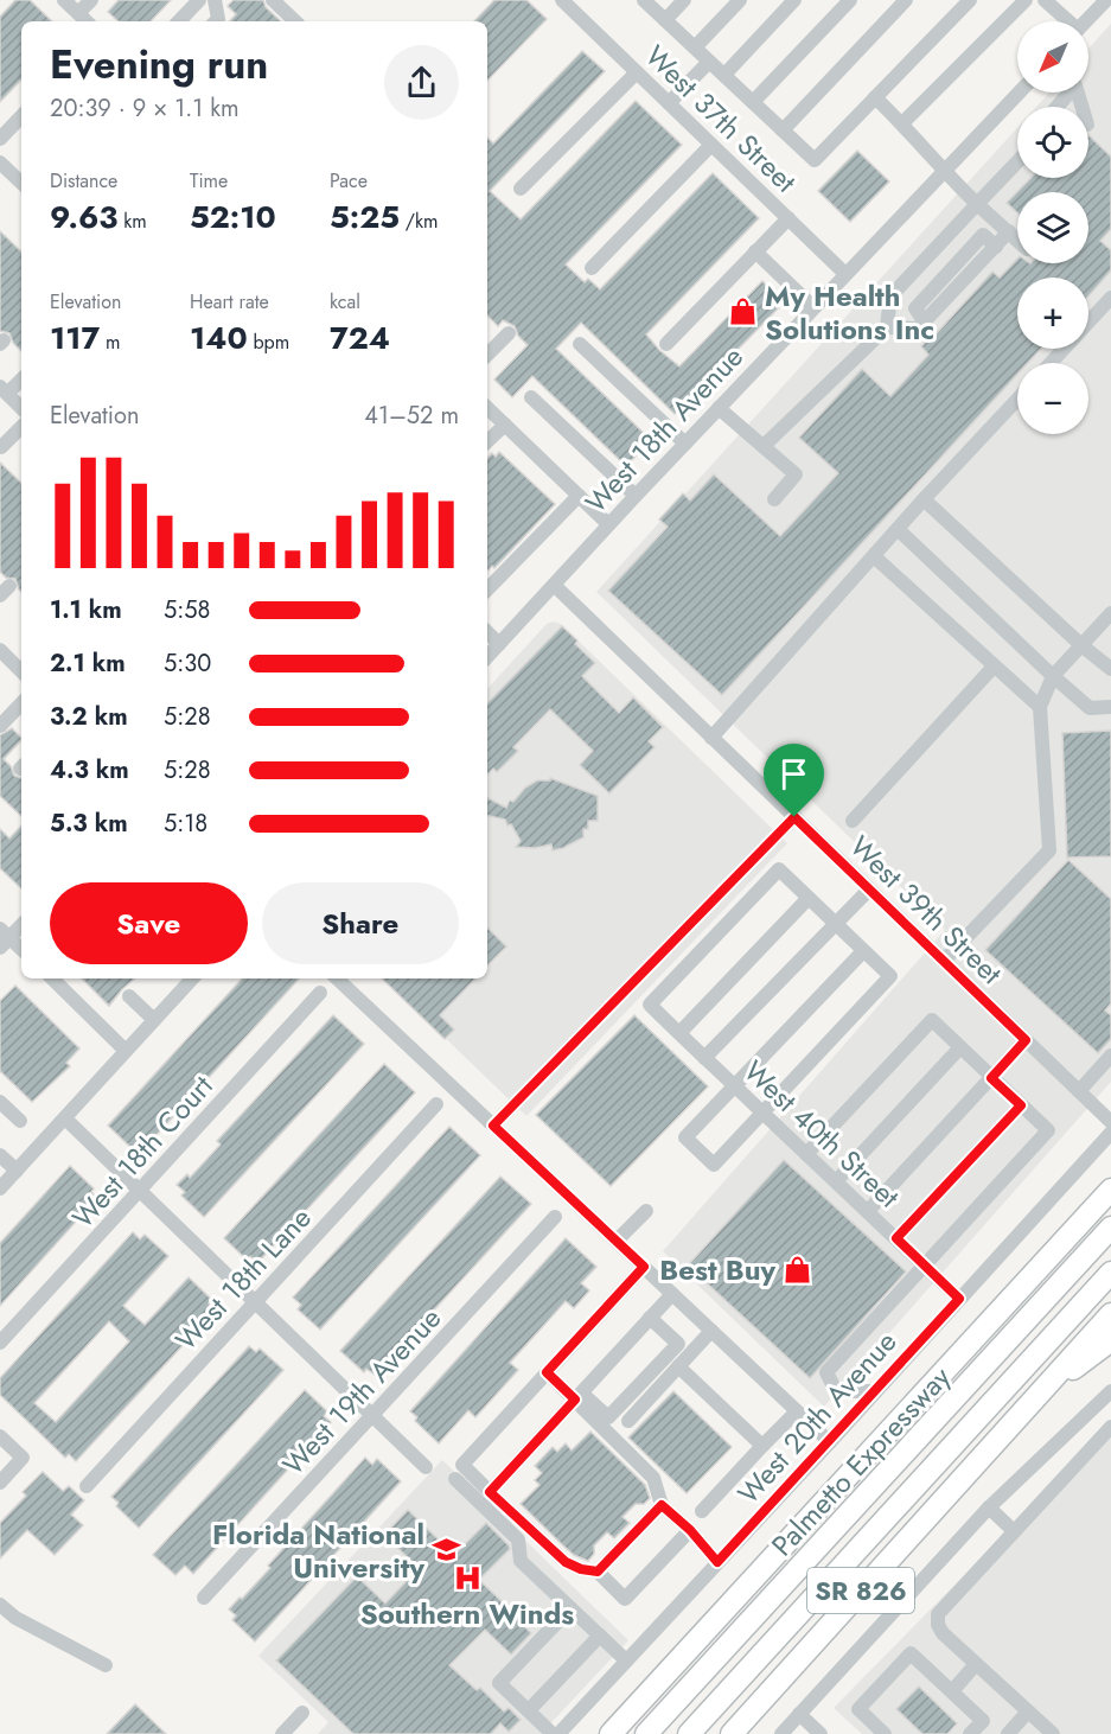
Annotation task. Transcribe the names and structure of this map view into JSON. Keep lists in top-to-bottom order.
{
  "streets": {
    "highway": ["Palmetto Expressway", "SR 826"],
    "street": [
      "West 37th Street",
      "West 18th Avenue",
      "West 39th Street",
      "West 40th Street",
      "West 18th Court",
      "West 18th Lane",
      "West 19th Avenue",
      "West 20th Avenue"
    ]
  },
  "crossings": [
    ["West 37th Street", "West 18th Avenue"],
    ["West 18th Avenue", "West 39th Street"],
    ["West 40th Street", "West 20th Avenue"]
  ],
  "places": {
    "shop": ["My Health Solutions Inc", "Best Buy"],
    "school or university": ["Florida National University"],
    "hospital": ["Southern Winds"]
  },
  "north": "bottom left",
  "page": {
    "map_buttons": ["+", "−"],
    "heading": ["Evening run", "20:39 · 9 × 1.1 km"],
    "stats": [
      ["Distance", "9.63 km"],
      ["Time", "52:10"],
      ["Pace", "5:25 /km"],
      ["Elevation", "117 m"],
      ["Heart rate", "140 bpm"],
      ["kcal", "724"]
    ],
    "chart": ["Elevation", "41–52 m"],
    "list": [
      {
        "name": "1.1 km",
        "note": "5:58"
      },
      {
        "name": "2.1 km",
        "note": "5:30"
      },
      {
        "name": "3.2 km",
        "note": "5:28"
      },
      {
        "name": "4.3 km",
        "note": "5:28"
      },
      {
        "name": "5.3 km",
        "note": "5:18"
      }
    ],
    "buttons": ["Save", "Share"]
  }
}
